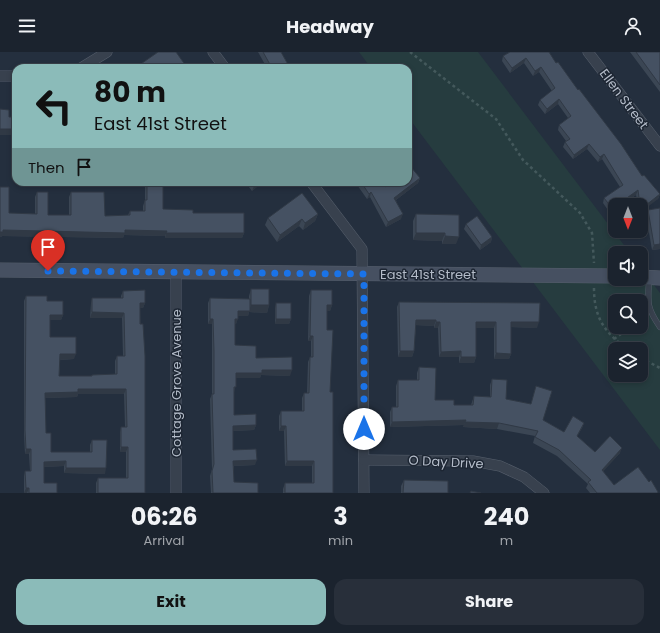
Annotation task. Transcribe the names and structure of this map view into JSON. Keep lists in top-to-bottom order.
{
  "streets": {
    "street": [
      "Ellen Street",
      "East 41st Street",
      "Cottage Grove Avenue",
      "O Day Drive"
    ]
  },
  "crossings": [
    ["East 41st Street", "Cottage Grove Avenue"]
  ],
  "north": "bottom",
  "page": {
    "header": "Headway",
    "turn": ["80 m", "East 41st Street"],
    "then": "Then",
    "eta": [
      "06:26",
      "Arrival",
      "3",
      "min",
      "240",
      "m"
    ],
    "buttons": ["Exit", "Share"]
  }
}
